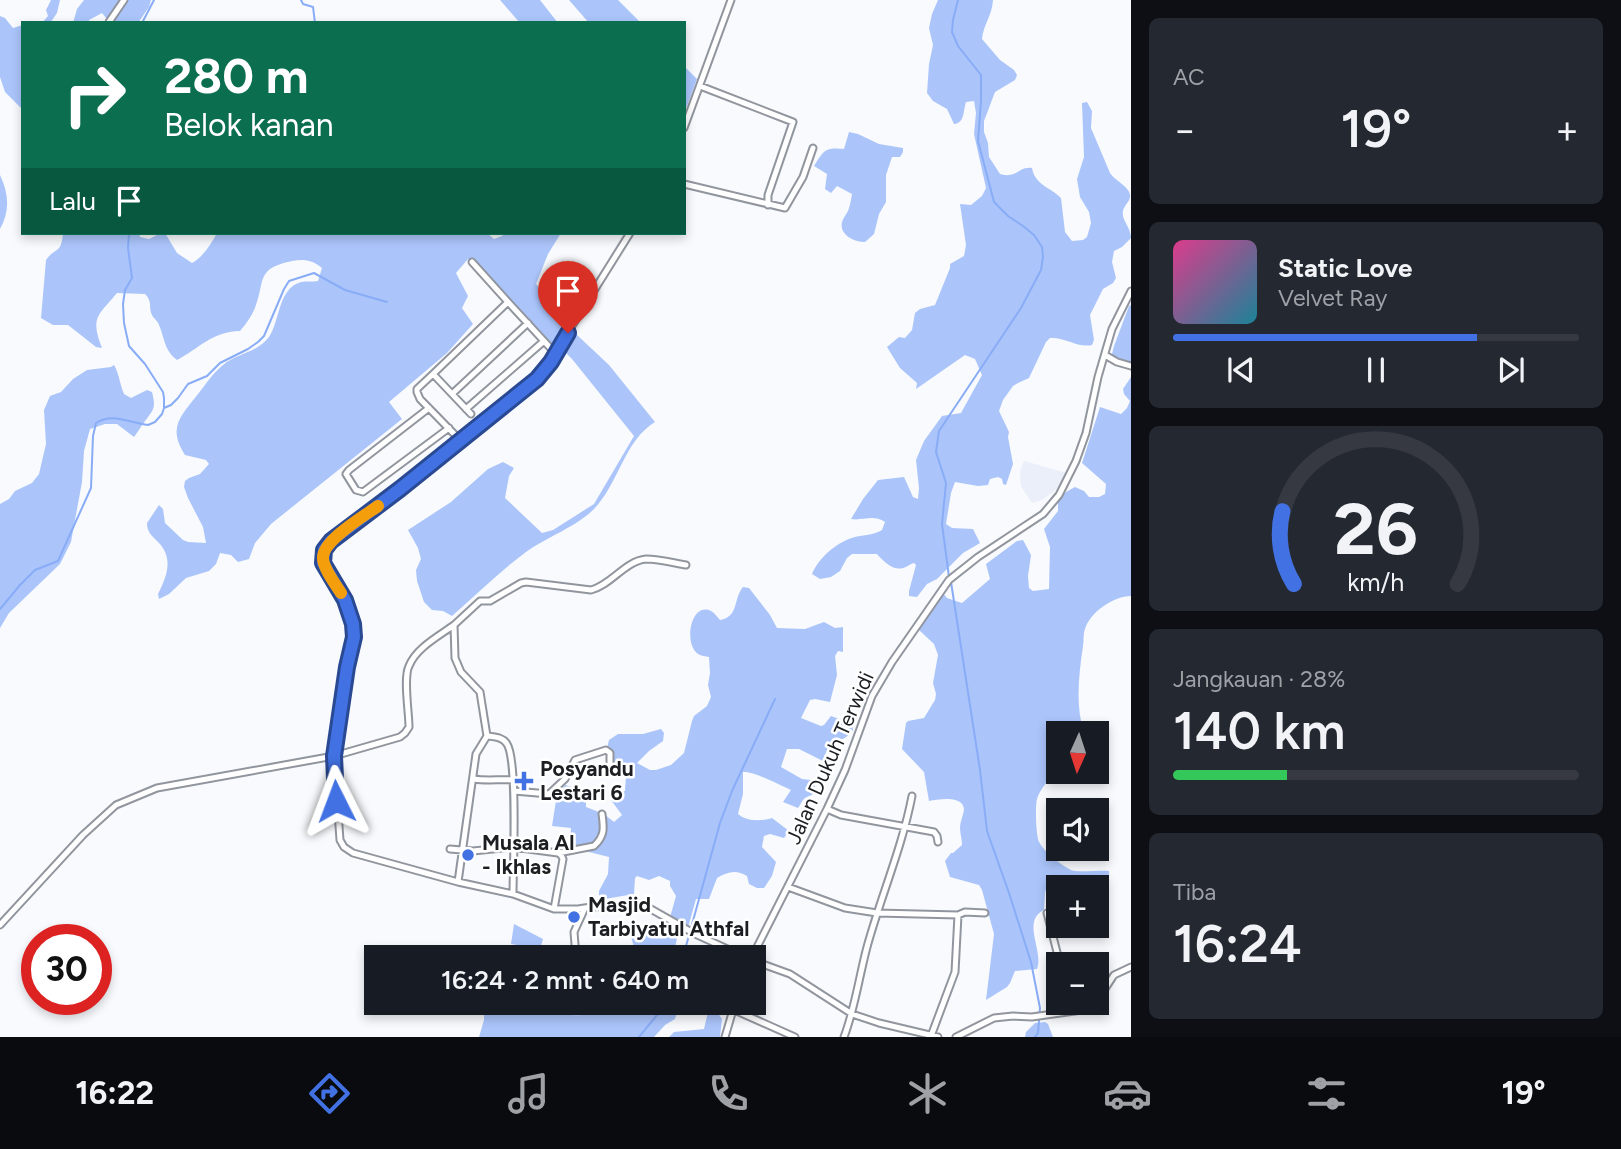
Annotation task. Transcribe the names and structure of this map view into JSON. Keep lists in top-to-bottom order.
{
  "streets": {
    "street": ["Jalan Dukuh Terwidi"]
  },
  "places": {
    "health": ["Posyandu Lestari 6"],
    "other": ["Musala Al - Ikhlas", "Masjid Tarbiyatul Athfal"]
  },
  "north": "bottom",
  "page": {
    "tile": [
      "AC",
      ["Jangkauan · 28%", "140 km"],
      ["Tiba", "16:24"]
    ],
    "turn": ["280 m", "Belok kanan"],
    "heat": ["−", "19°", "+"],
    "then": "Lalu",
    "song": ["Static Love", "Velvet Ray"],
    "map_buttons": ["+", "−"],
    "limit": "30",
    "trip": "16:24 · 2 mnt · 640 m",
    "tabs": ["16:22", "19°"],
    "gauge": ["26", "km/h"]
  }
}
